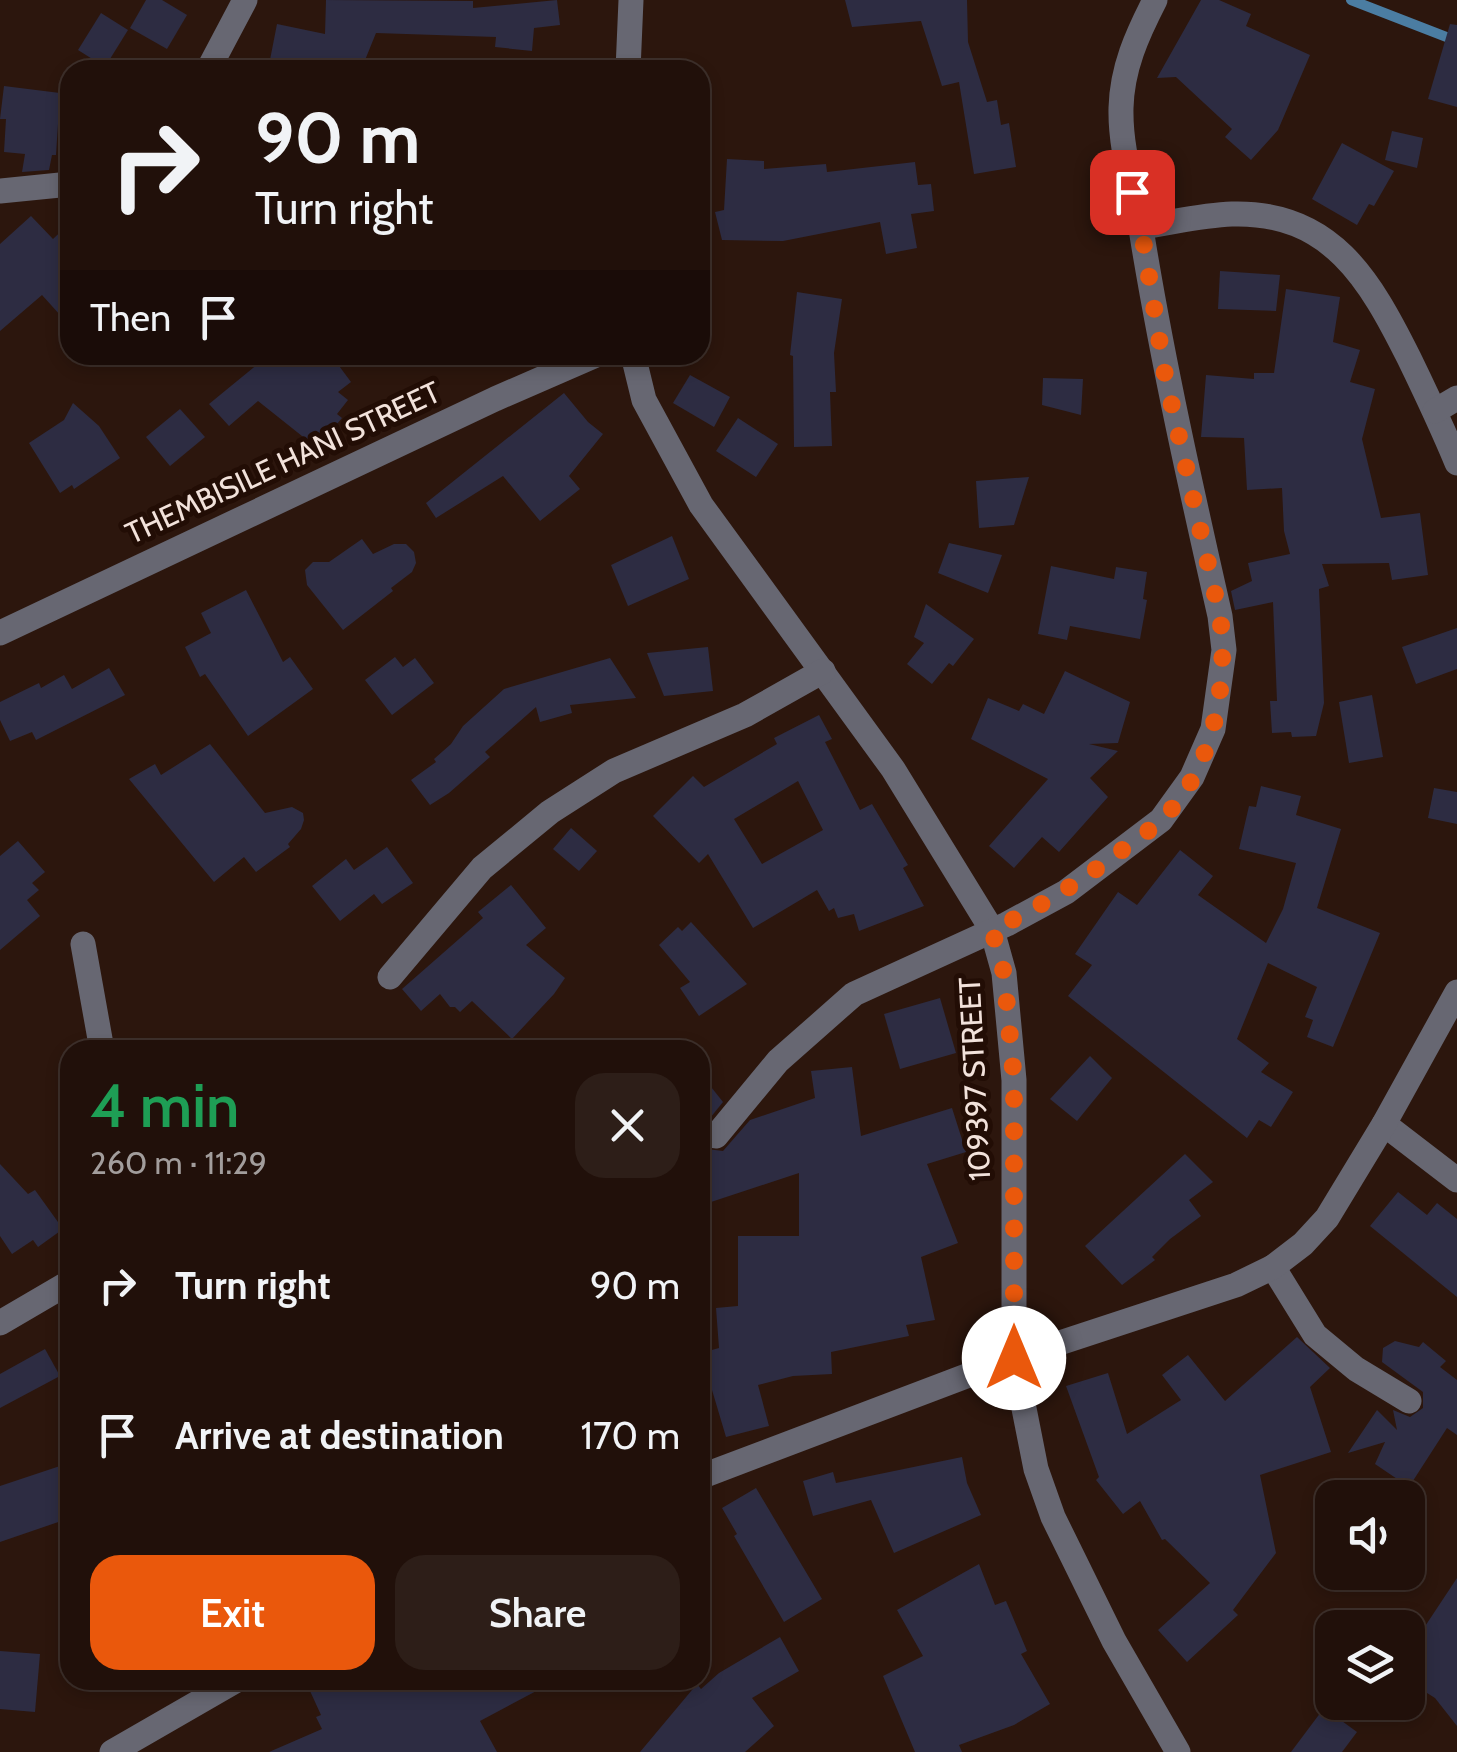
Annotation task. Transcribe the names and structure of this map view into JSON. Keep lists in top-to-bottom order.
{
  "streets": {
    "street": ["THEMBISILE HANI STREET", "109397 STREET"]
  },
  "page": {
    "turn": ["90 m", "Turn right"],
    "then": "Then",
    "heading": ["4 min", "260 m · 11:29"],
    "list": [
      {
        "name": "Turn right",
        "value": "90 m"
      },
      {
        "name": "Arrive at destination",
        "value": "170 m"
      }
    ],
    "buttons": ["Exit", "Share"]
  }
}
